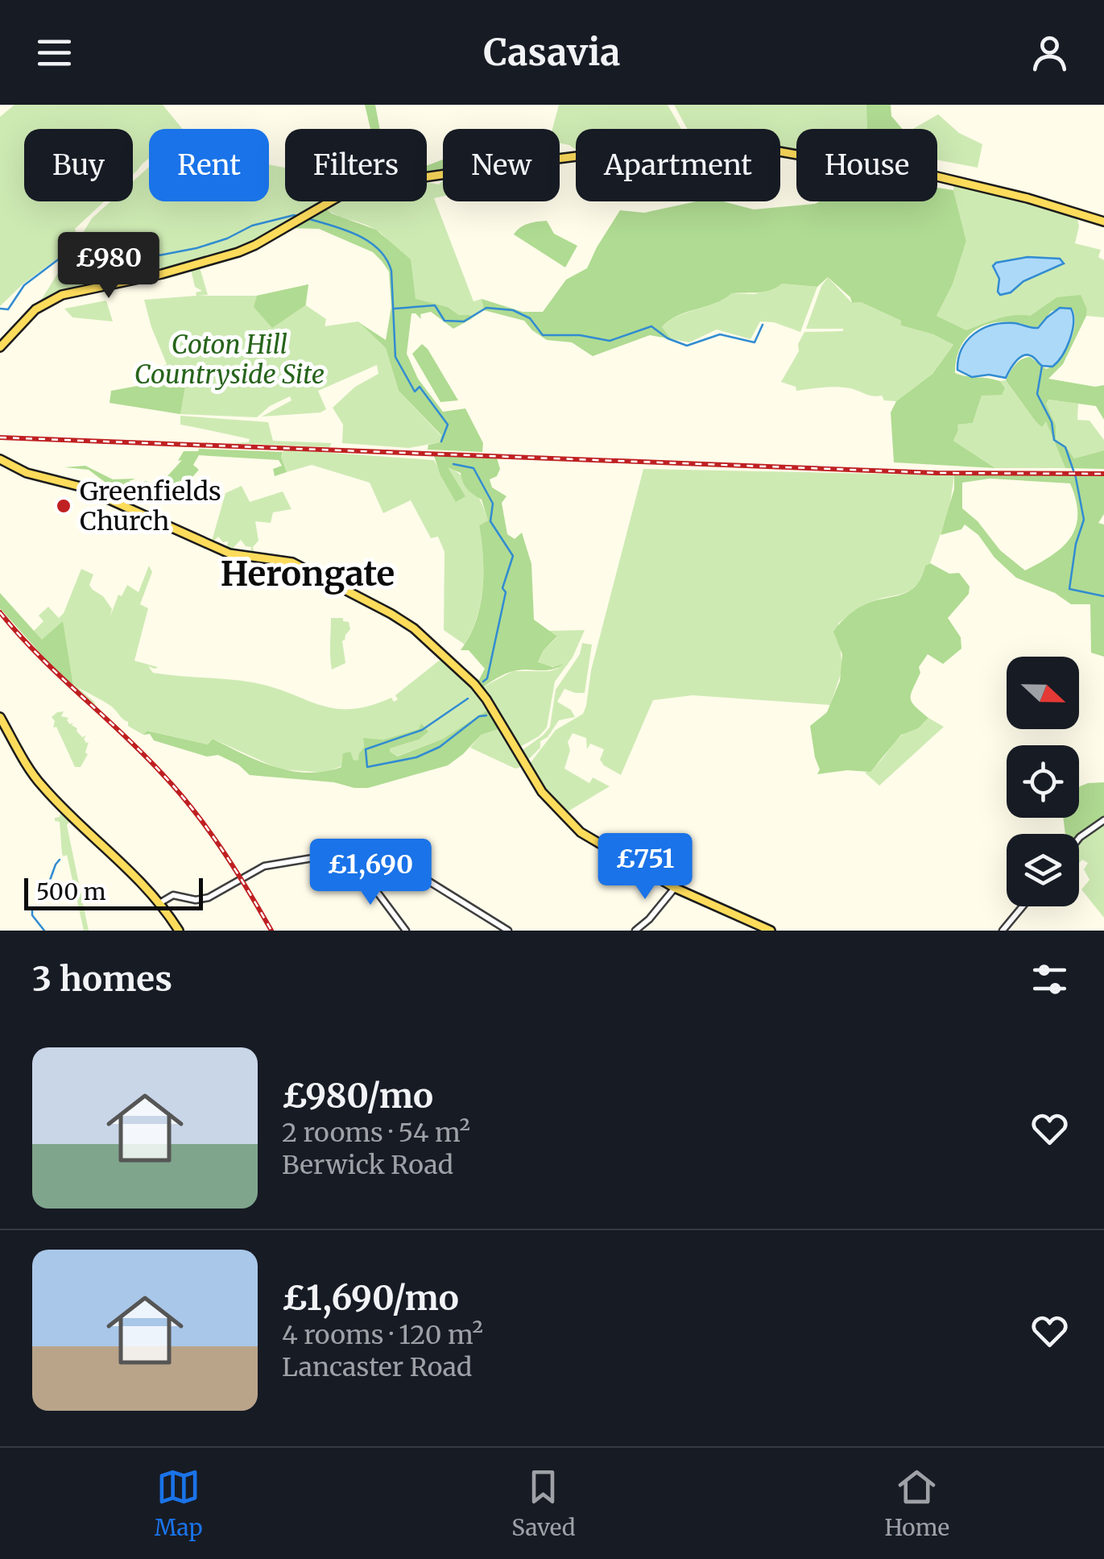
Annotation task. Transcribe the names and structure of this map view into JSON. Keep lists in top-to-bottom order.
{
  "districts": ["Herongate"],
  "parks": ["Coton Hill Countryside Site"],
  "places": ["Greenfields Church"],
  "scale_bar": "500 m",
  "north": "right",
  "page": {
    "header": "Casavia",
    "chip": [
      "Buy",
      "Rent",
      "Filters",
      "New",
      "Apartment",
      "House"
    ],
    "price": ["£980", "£751", "£1,690"],
    "scale": "500 m",
    "heading": "3 homes",
    "list": [
      {
        "name": "£980/mo",
        "note": "2 rooms · 54 m² · Berwick Road"
      },
      {
        "name": "£1,690/mo",
        "note": "4 rooms · 120 m² · Lancaster Road"
      }
    ],
    "tabs": ["Map", "Saved", "Home"]
  }
}
